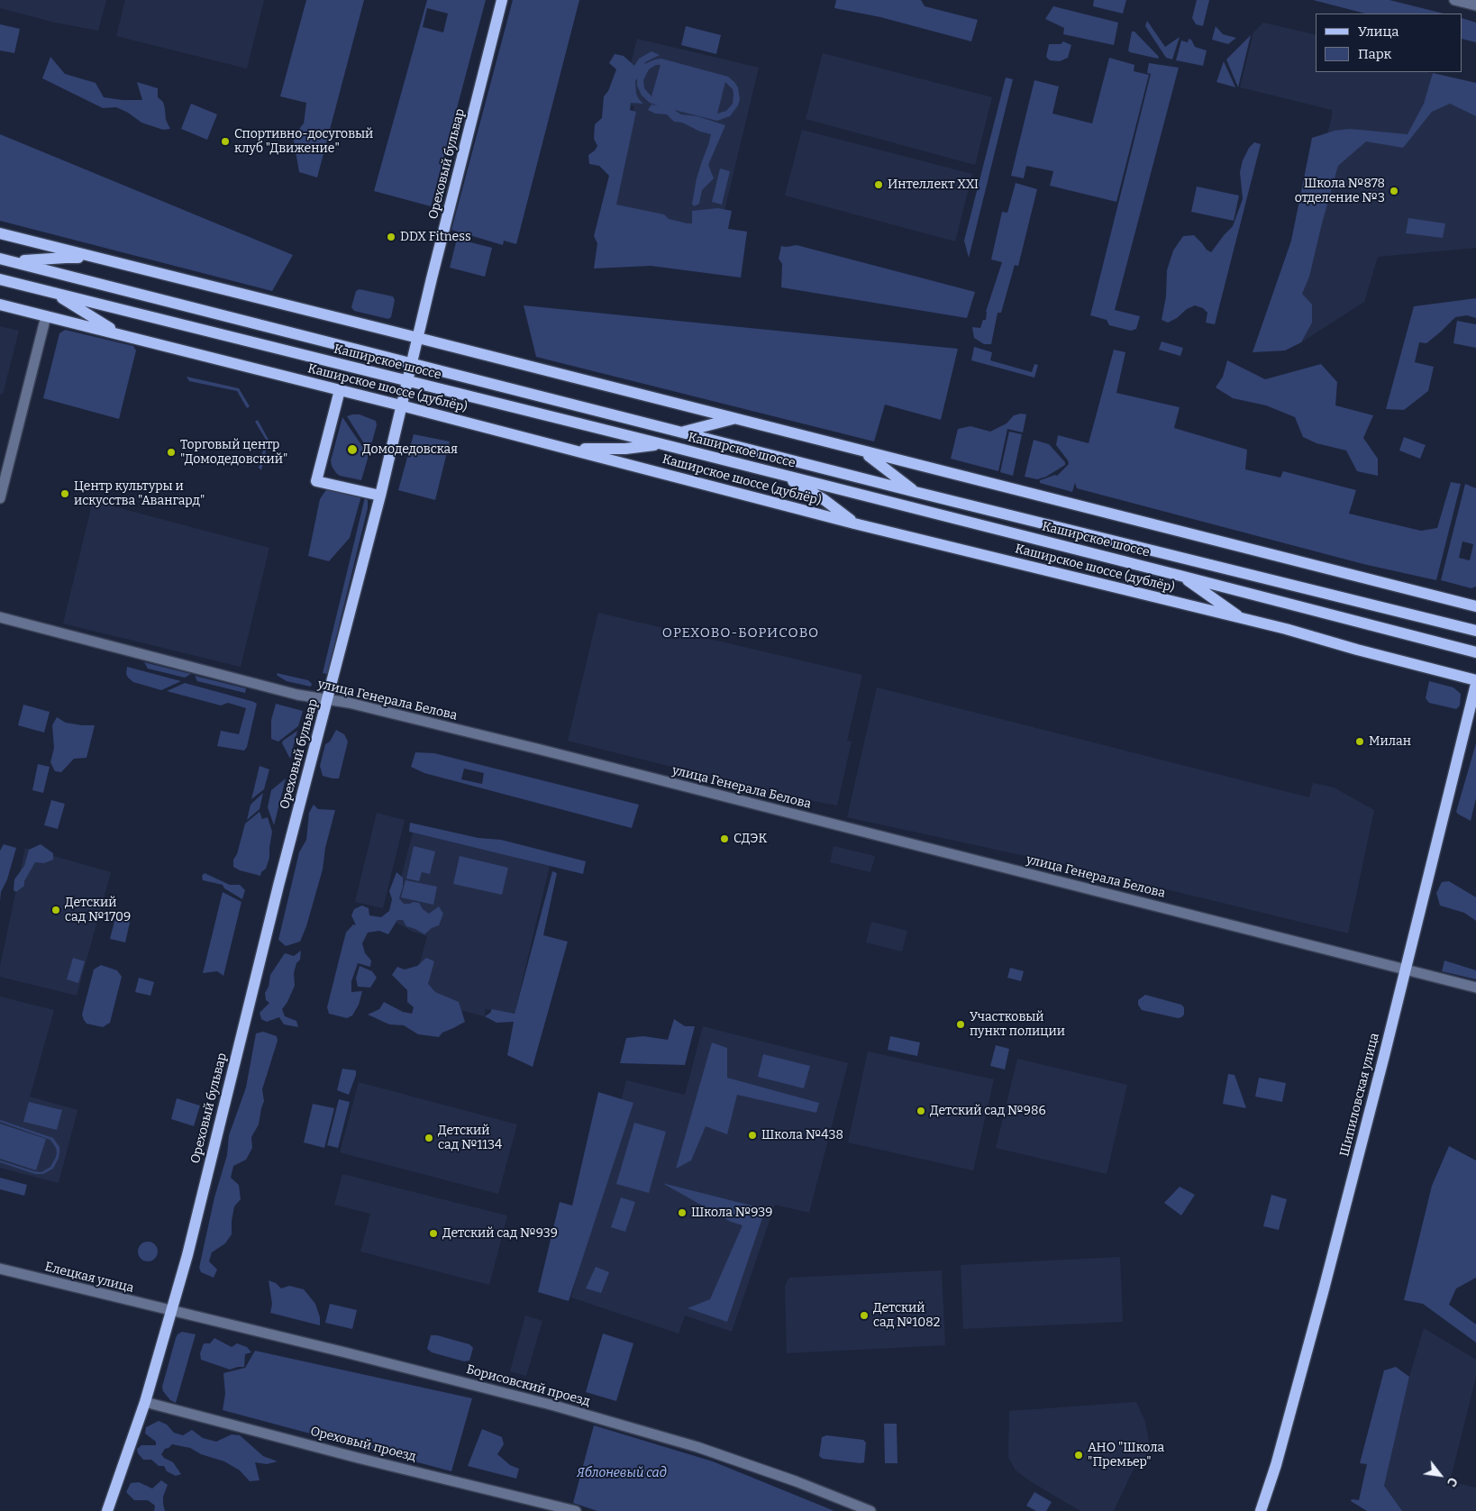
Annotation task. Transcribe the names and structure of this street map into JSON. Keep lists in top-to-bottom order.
{
  "streets": {
    "main road": [
      "Ореховый бульвар",
      "Каширское шоссе",
      "Каширское шоссе (дублёр)",
      "Шипиловская улица"
    ],
    "street": [
      "улица Генерала Белова",
      "Елецкая улица",
      "Борисовский проезд",
      "Ореховый проезд"
    ]
  },
  "crossings": [
    ["Ореховый бульвар", "Каширское шоссе"],
    ["Ореховый бульвар", "Каширское шоссе (дублёр)"],
    ["Ореховый бульвар", "улица Генерала Белова"],
    ["Ореховый бульвар", "Елецкая улица"],
    ["Ореховый бульвар", "Борисовский проезд"],
    ["Ореховый бульвар", "Ореховый проезд"],
    ["Каширское шоссе (дублёр)", "Шипиловская улица"],
    ["улица Генерала Белова", "Шипиловская улица"],
    ["Елецкая улица", "Борисовский проезд"]
  ],
  "districts": ["ОРЕХОВО-БОРИСОВО"],
  "parks": ["Яблоневый сад"],
  "places": [
    "Спортивно-досуговый клуб \"Движение\"",
    "Интеллект XXI",
    "Школа №878 отделение №3",
    "DDX Fitness",
    "Домодедовская",
    "Торговый центр \"Домодедовский\"",
    "Центр культуры и искусства \"Авангард\"",
    "Милан",
    "СДЭК",
    "Детский сад №1709",
    "Участковый пункт полиции",
    "Детский сад №986",
    "Школа №438",
    "Детский сад №1134",
    "Школа №939",
    "Детский сад №939",
    "Детский сад №1082",
    "АНО \"Школа \"Премьер\""
  ],
  "legend": ["Улица", "Парк"],
  "north": "bottom right"
}
